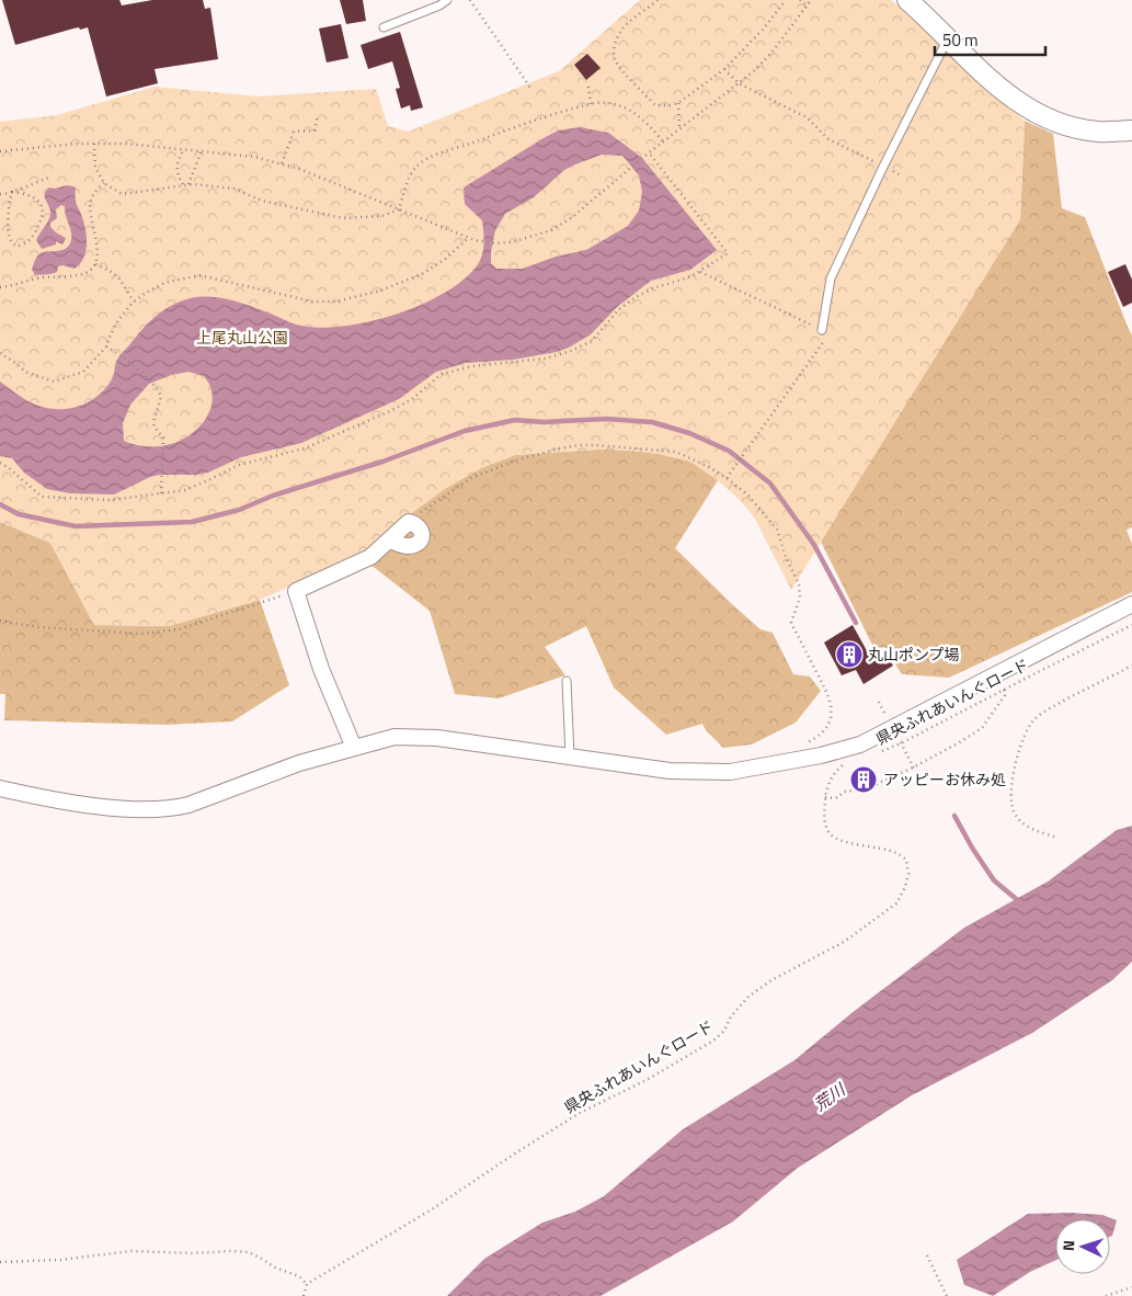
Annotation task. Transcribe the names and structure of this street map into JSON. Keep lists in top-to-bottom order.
{
  "streets": {
    "path": ["県央ふれあいんぐロード"]
  },
  "water": ["荒川"],
  "parks": ["上尾丸山公園"],
  "places": {
    "building": ["丸山ポンプ場", "アッピーお休み処"]
  },
  "scale_bar": "50 m",
  "north": "left"
}
